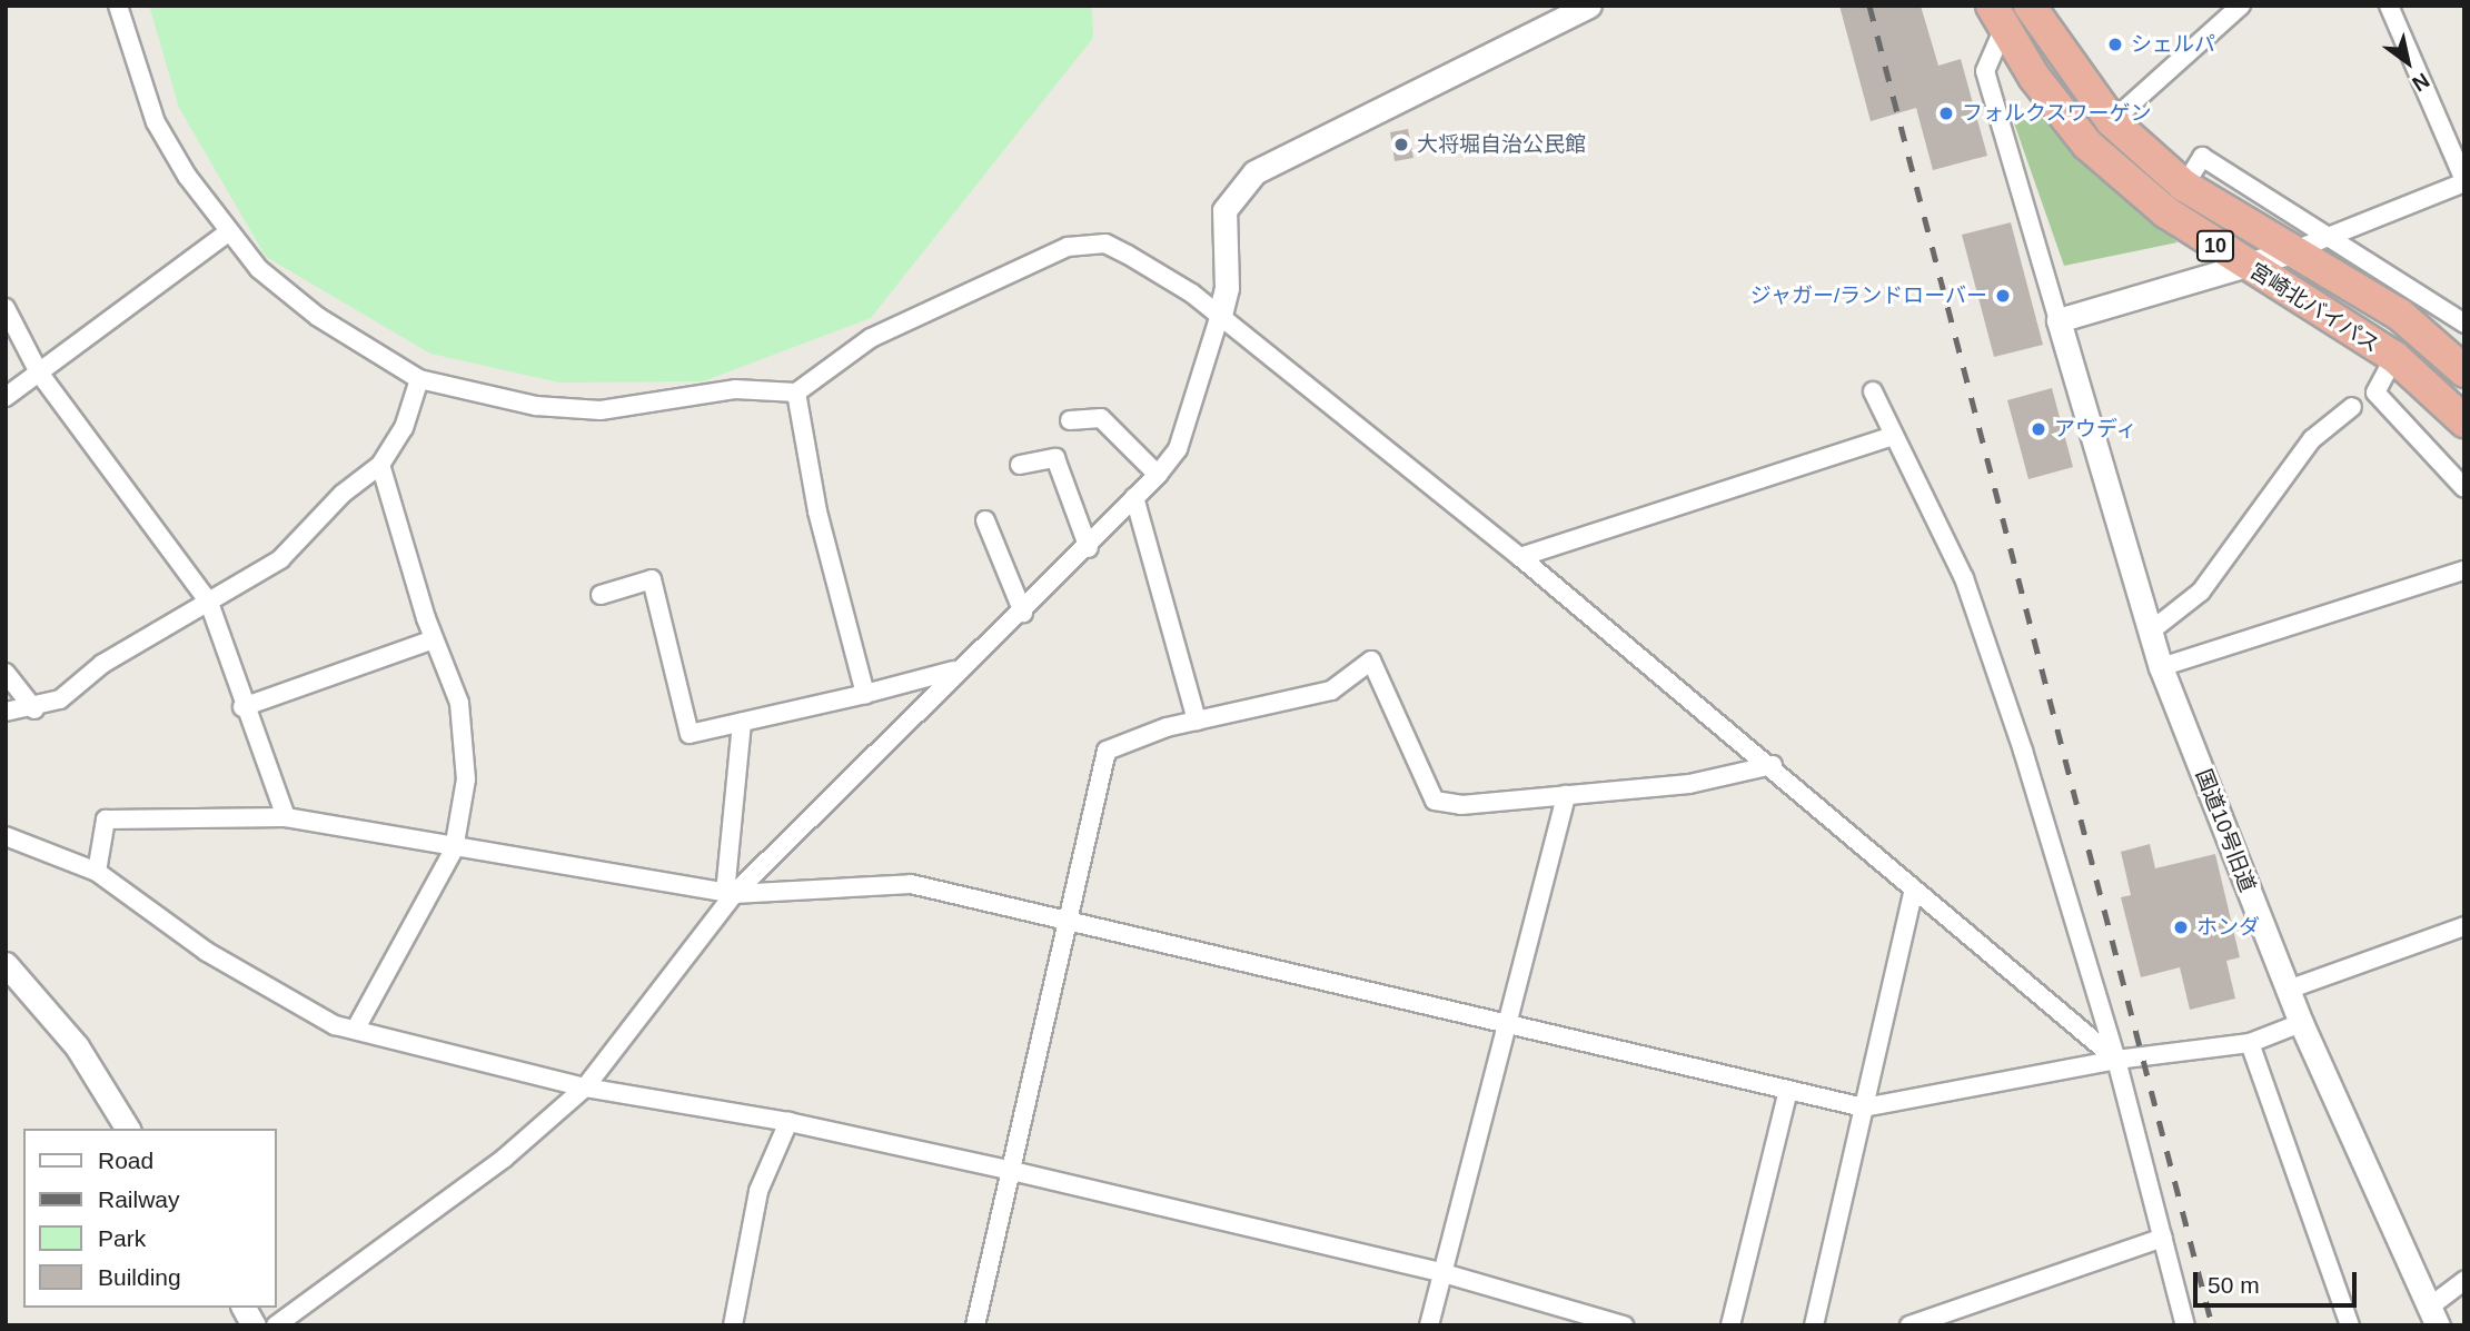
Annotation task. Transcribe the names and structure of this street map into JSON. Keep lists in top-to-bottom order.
{
  "streets": {
    "highway": ["10", "宮崎北バイパス"],
    "street": ["国道10号旧道"]
  },
  "places": [
    "シェルパ",
    "フォルクスワーゲン",
    "大将堀自治公民館",
    "ジャガー/ランドローバー",
    "アウディ",
    "ホンダ"
  ],
  "legend": [
    "Road",
    "Railway",
    "Park",
    "Building"
  ],
  "scale_bar": "50 m",
  "north": "bottom right"
}
